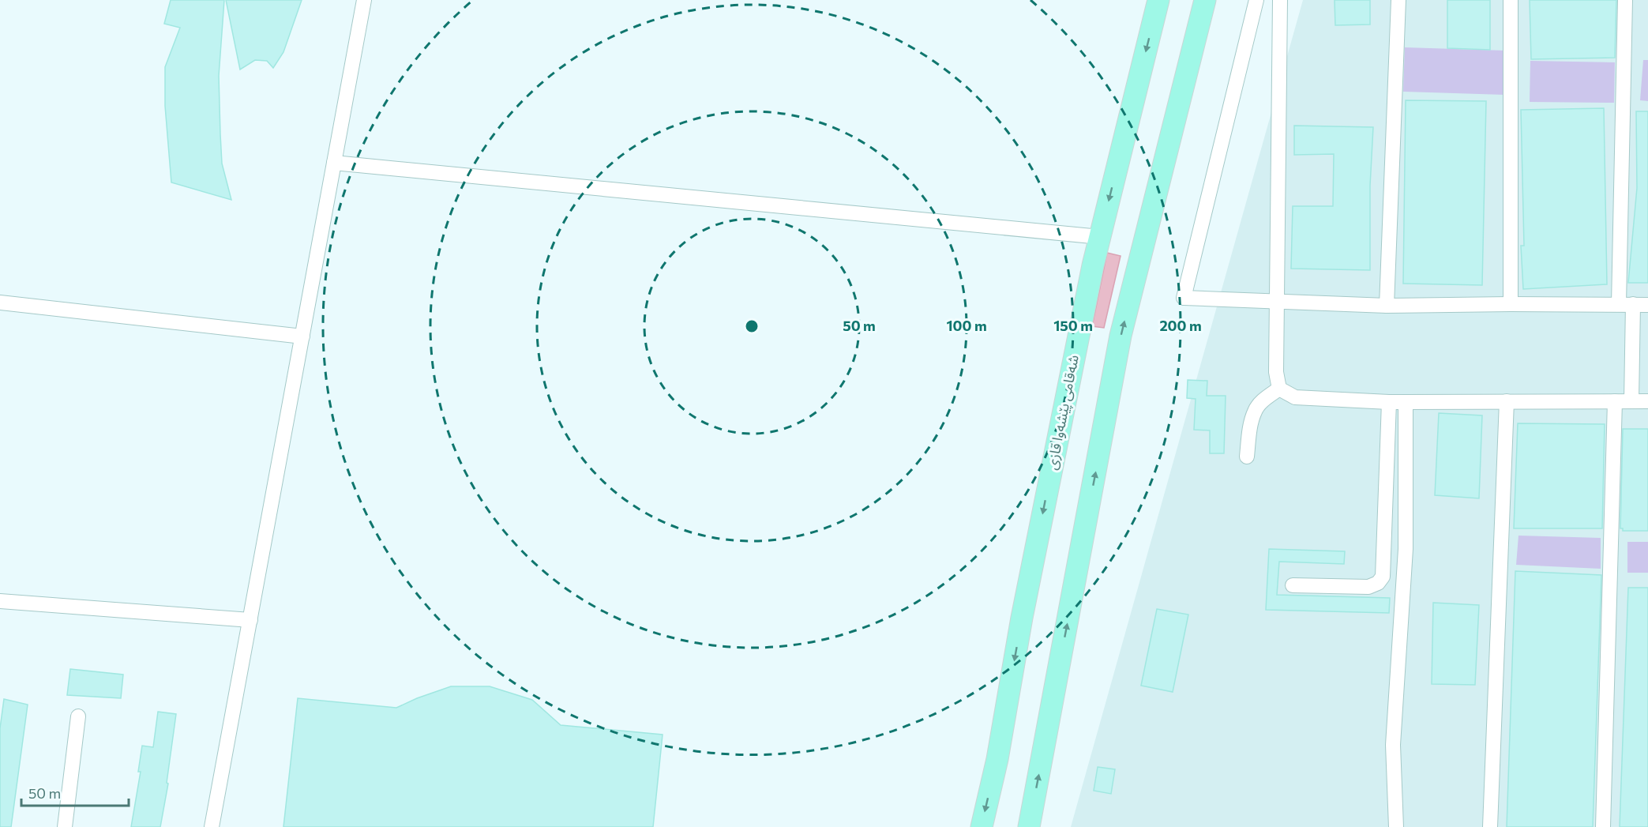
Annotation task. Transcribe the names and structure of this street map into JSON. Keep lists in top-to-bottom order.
{
  "streets": {
    "highway": ["شەقامی پێشەوا قازی"]
  },
  "scale_bar": "50 m",
  "rings": [
    "50 m",
    "100 m",
    "150 m",
    "200 m"
  ]
}
